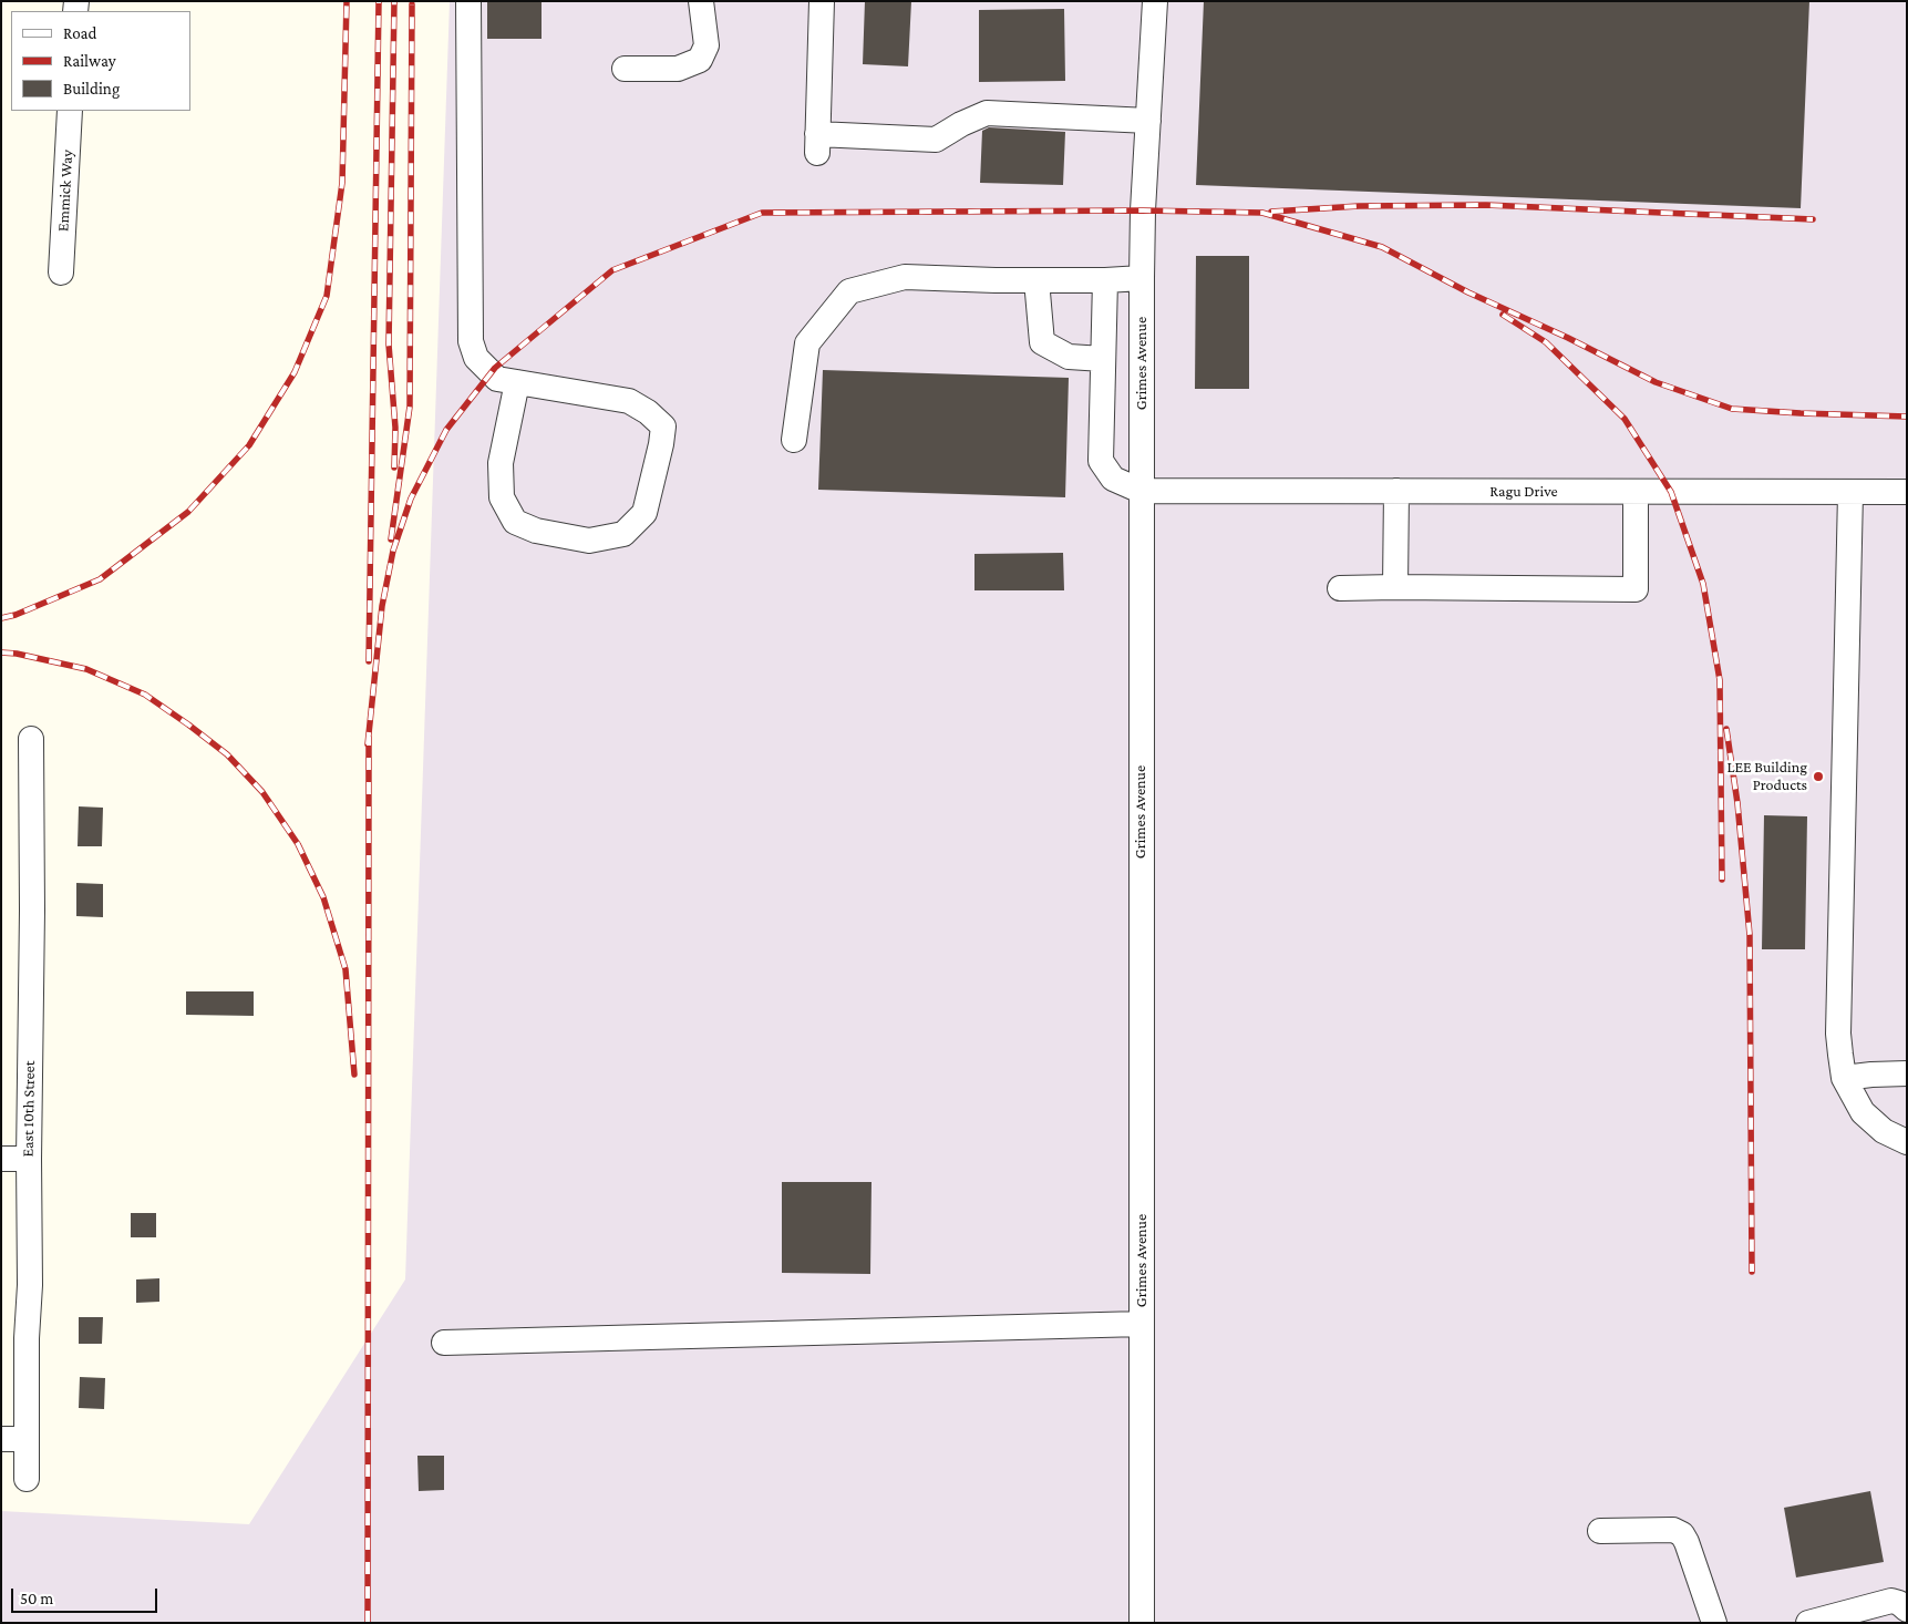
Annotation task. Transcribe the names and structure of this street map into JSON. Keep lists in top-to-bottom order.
{
  "streets": {
    "street": [
      "Emmick Way",
      "Grimes Avenue",
      "Ragu Drive",
      "East 10th Street"
    ]
  },
  "crossings": [
    ["Grimes Avenue", "Ragu Drive"]
  ],
  "places": ["LEE Building Products"],
  "legend": ["Road", "Railway", "Building"],
  "scale_bar": "50 m"
}
